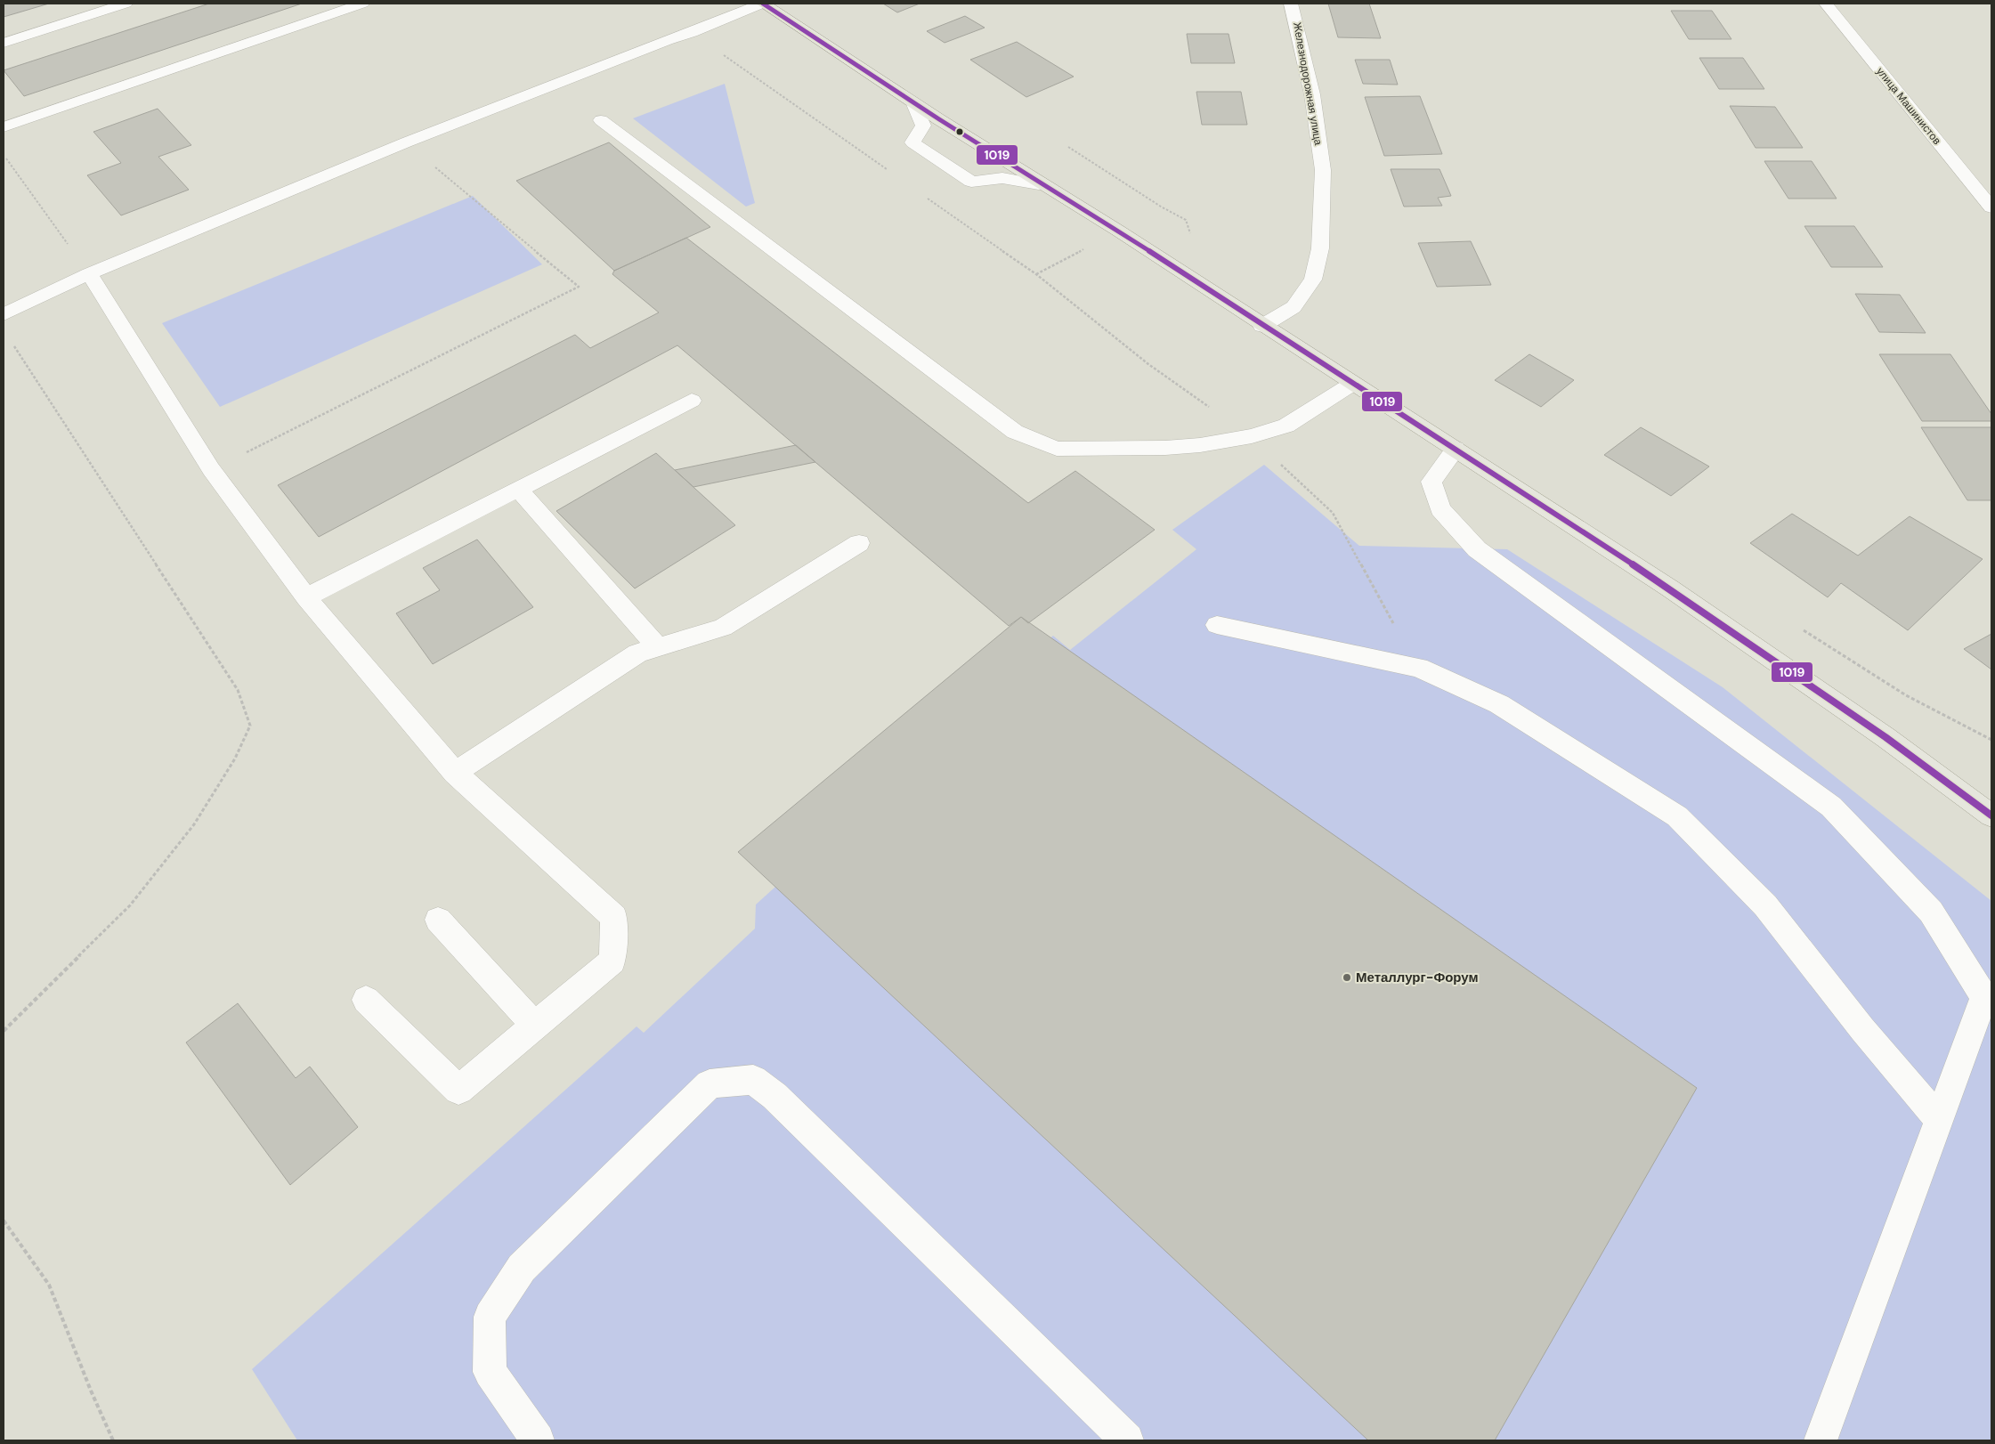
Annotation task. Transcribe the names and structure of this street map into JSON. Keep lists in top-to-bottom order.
{
  "streets": {
    "street": ["Железнодорожная улица", "улица Машинистов"]
  },
  "places": ["Металлург-Форум"],
  "lines": ["transit line 1019"]
}
